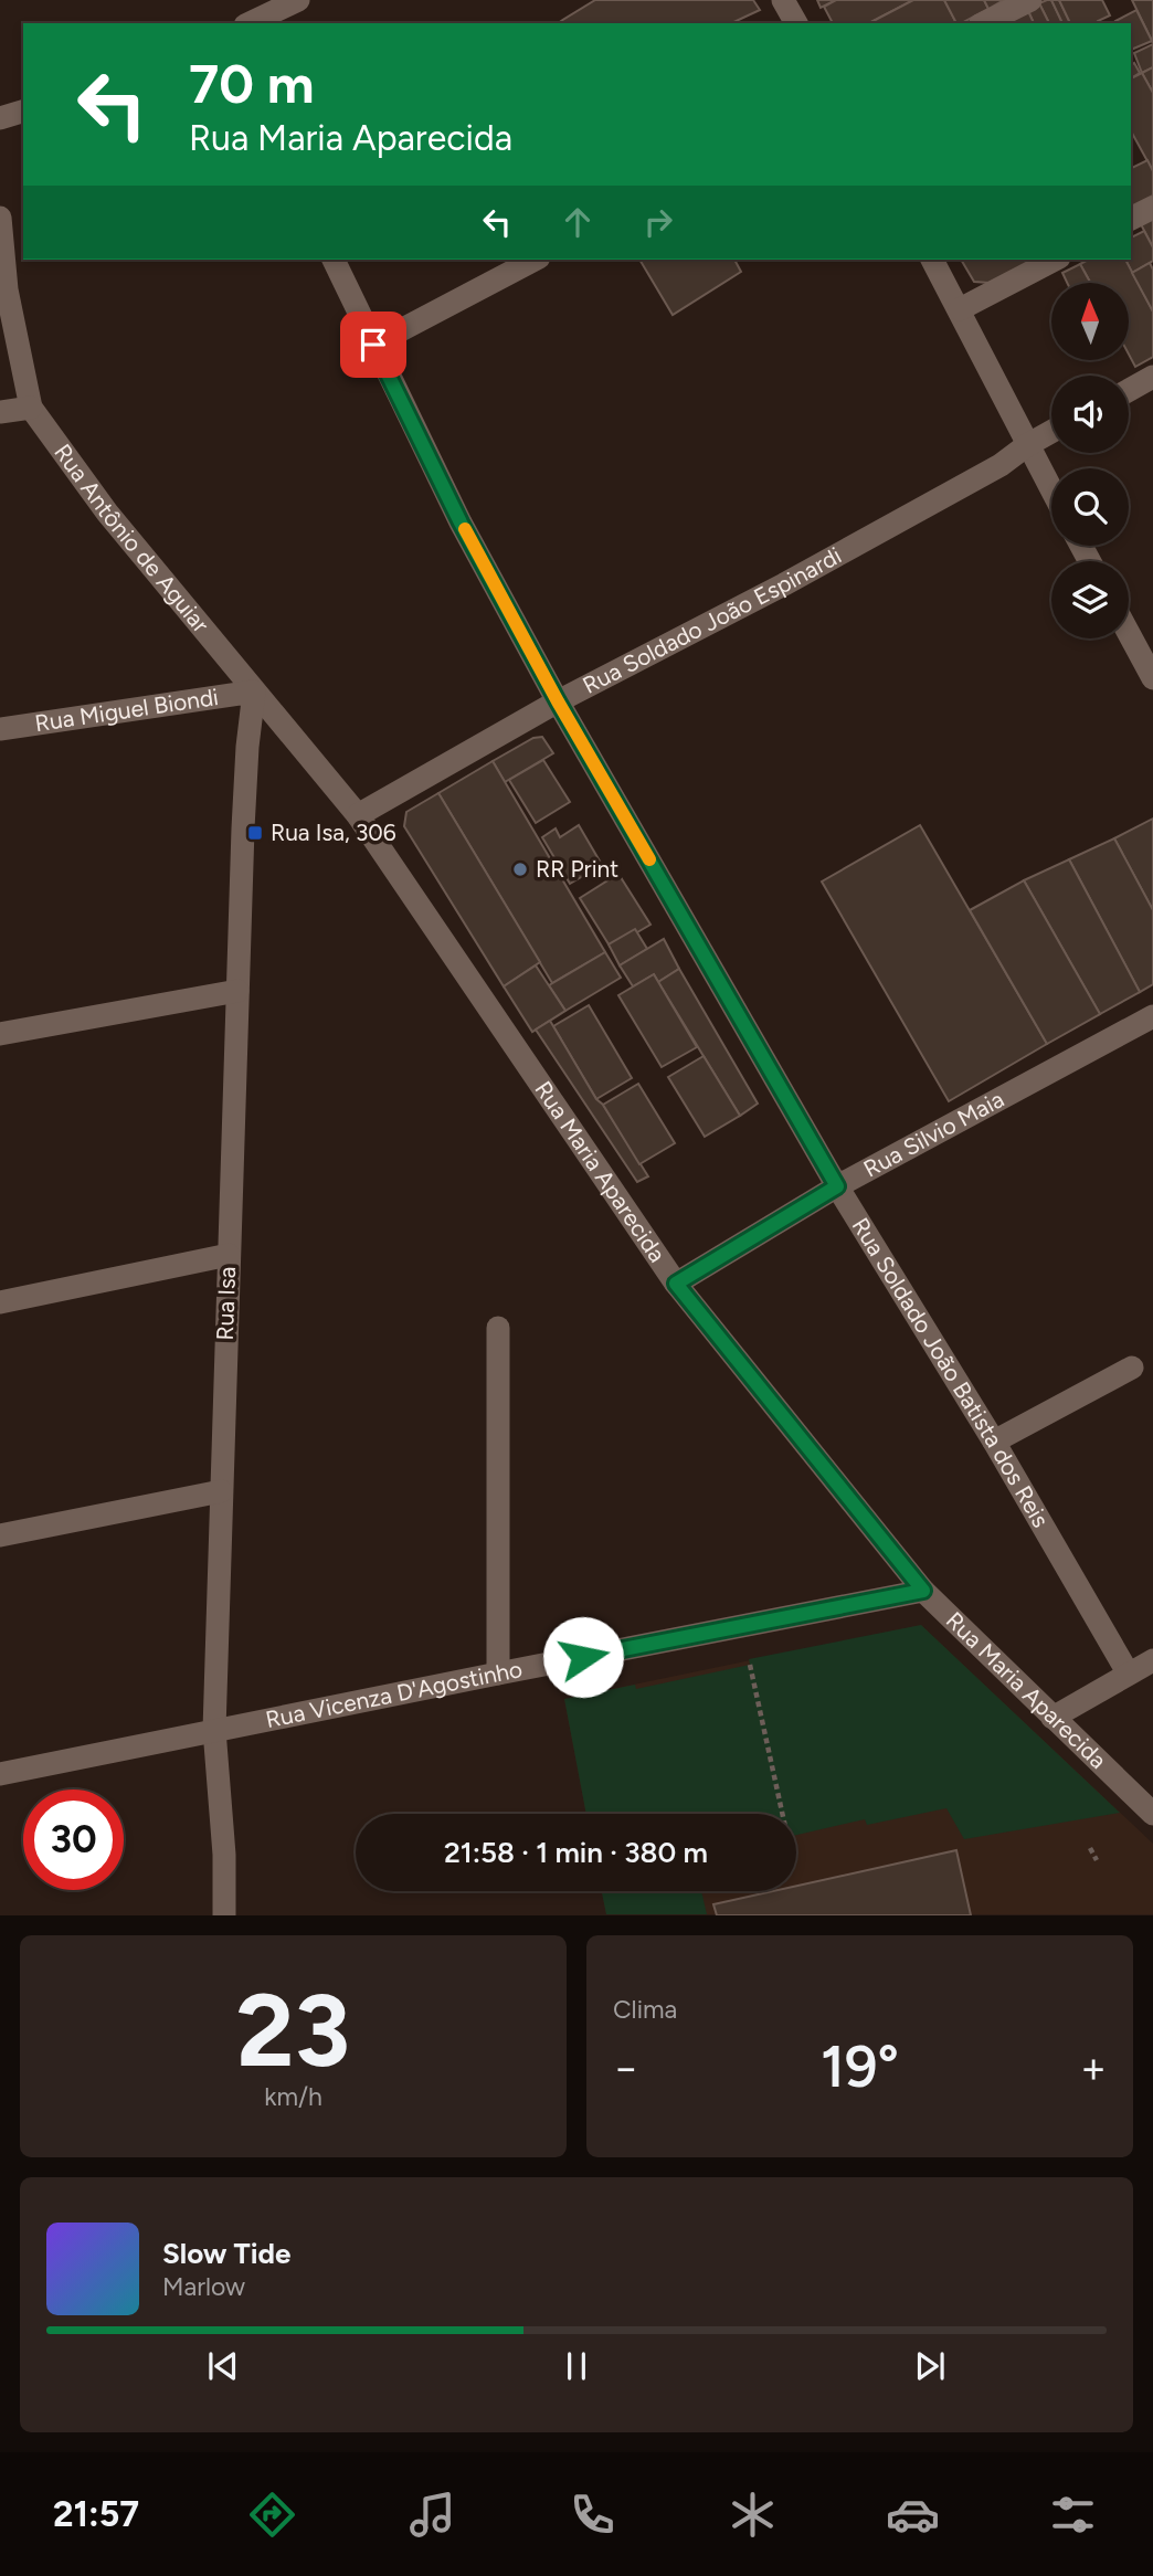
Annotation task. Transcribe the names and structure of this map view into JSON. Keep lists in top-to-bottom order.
{
  "streets": {
    "street": [
      "Rua Antônio de Aguiar",
      "Rua Soldado João Espinardi",
      "Rua Miguel Biondi",
      "Rua Silvio Maia",
      "Rua Maria Aparecida",
      "Rua Isa",
      "Rua Soldado João Batista dos Reis",
      "Rua Vicenza D'Agostinho"
    ]
  },
  "crossings": [
    ["Rua Antônio de Aguiar", "Rua Soldado João Espinardi"],
    ["Rua Antônio de Aguiar", "Rua Miguel Biondi"],
    ["Rua Antônio de Aguiar", "Rua Maria Aparecida"],
    ["Rua Antônio de Aguiar", "Rua Isa"],
    ["Rua Soldado João Espinardi", "Rua Maria Aparecida"],
    ["Rua Soldado João Espinardi", "Rua Soldado João Batista dos Reis"],
    ["Rua Miguel Biondi", "Rua Isa"],
    ["Rua Silvio Maia", "Rua Maria Aparecida"],
    ["Rua Silvio Maia", "Rua Soldado João Batista dos Reis"],
    ["Rua Maria Aparecida", "Rua Vicenza D'Agostinho"],
    ["Rua Isa", "Rua Vicenza D'Agostinho"]
  ],
  "places": {
    "transit": ["Rua Isa, 306"],
    "other": ["RR Print"]
  },
  "north": "top",
  "page": {
    "turn": ["70 m", "Rua Maria Aparecida"],
    "limit": "30",
    "trip": "21:58 · 1 min · 380 m",
    "tile": [
      ["23", "km/h"],
      "Clima"
    ],
    "heat": ["−", "19°", "+"],
    "song": ["Slow Tide", "Marlow"],
    "tabs": "21:57"
  }
}
